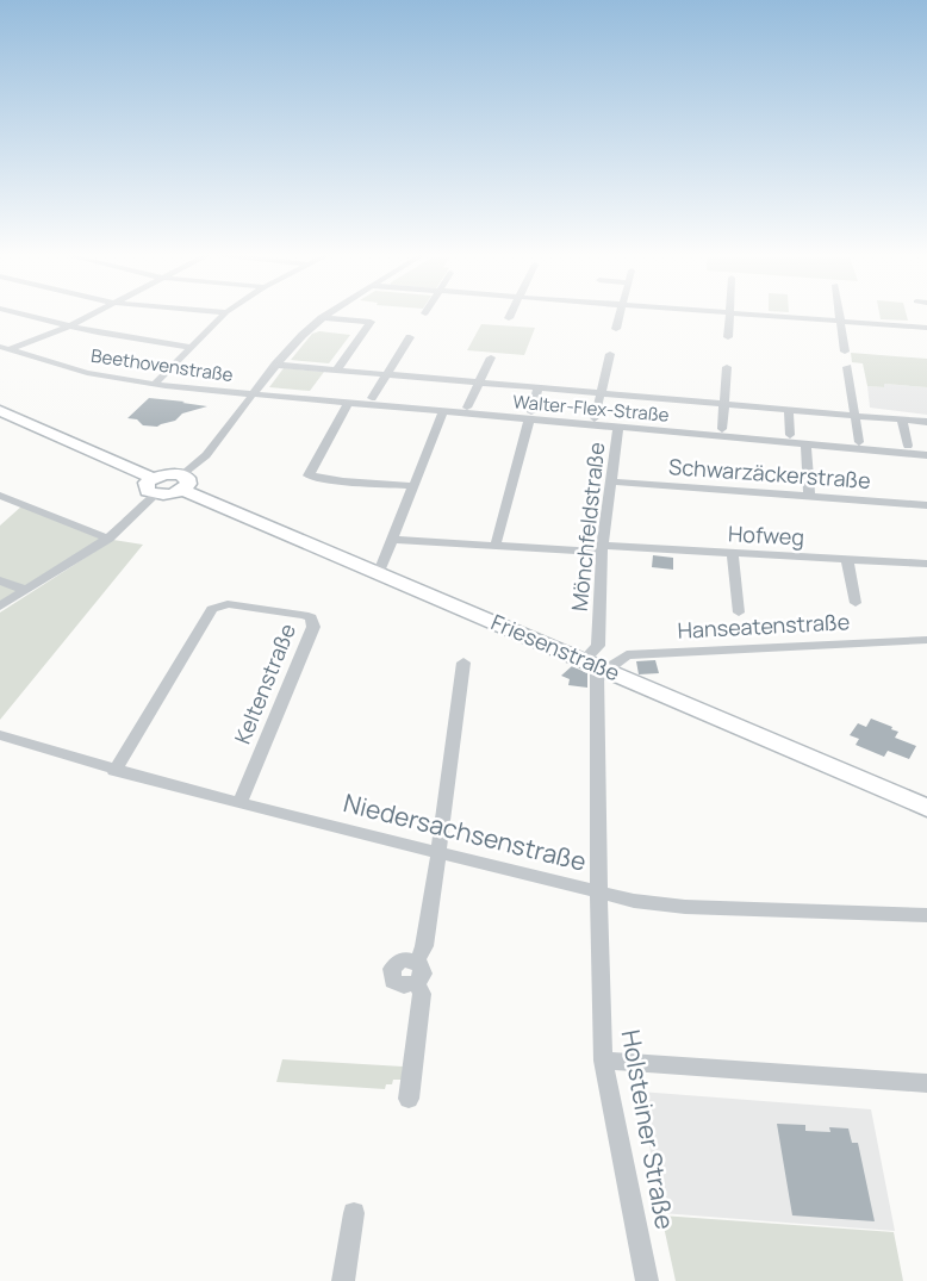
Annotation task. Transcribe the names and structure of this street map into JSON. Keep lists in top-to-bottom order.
{
  "streets": {
    "main road": ["Friesenstraße"],
    "street": [
      "Beethovenstraße",
      "Walter-Flex-Straße",
      "Schwarzäckerstraße",
      "Mönchfeldstraße",
      "Hofweg",
      "Hanseatenstraße",
      "Keltenstraße",
      "Niedersachsenstraße",
      "Holsteiner Straße"
    ]
  },
  "crossings": [
    ["Beethovenstraße", "Walter-Flex-Straße"],
    ["Walter-Flex-Straße", "Mönchfeldstraße"],
    ["Schwarzäckerstraße", "Mönchfeldstraße"],
    ["Mönchfeldstraße", "Hofweg"],
    ["Mönchfeldstraße", "Hanseatenstraße"],
    ["Mönchfeldstraße", "Friesenstraße"],
    ["Mönchfeldstraße", "Holsteiner Straße"],
    ["Hanseatenstraße", "Friesenstraße"],
    ["Hanseatenstraße", "Holsteiner Straße"],
    ["Friesenstraße", "Holsteiner Straße"],
    ["Keltenstraße", "Niedersachsenstraße"],
    ["Niedersachsenstraße", "Holsteiner Straße"]
  ]
}
